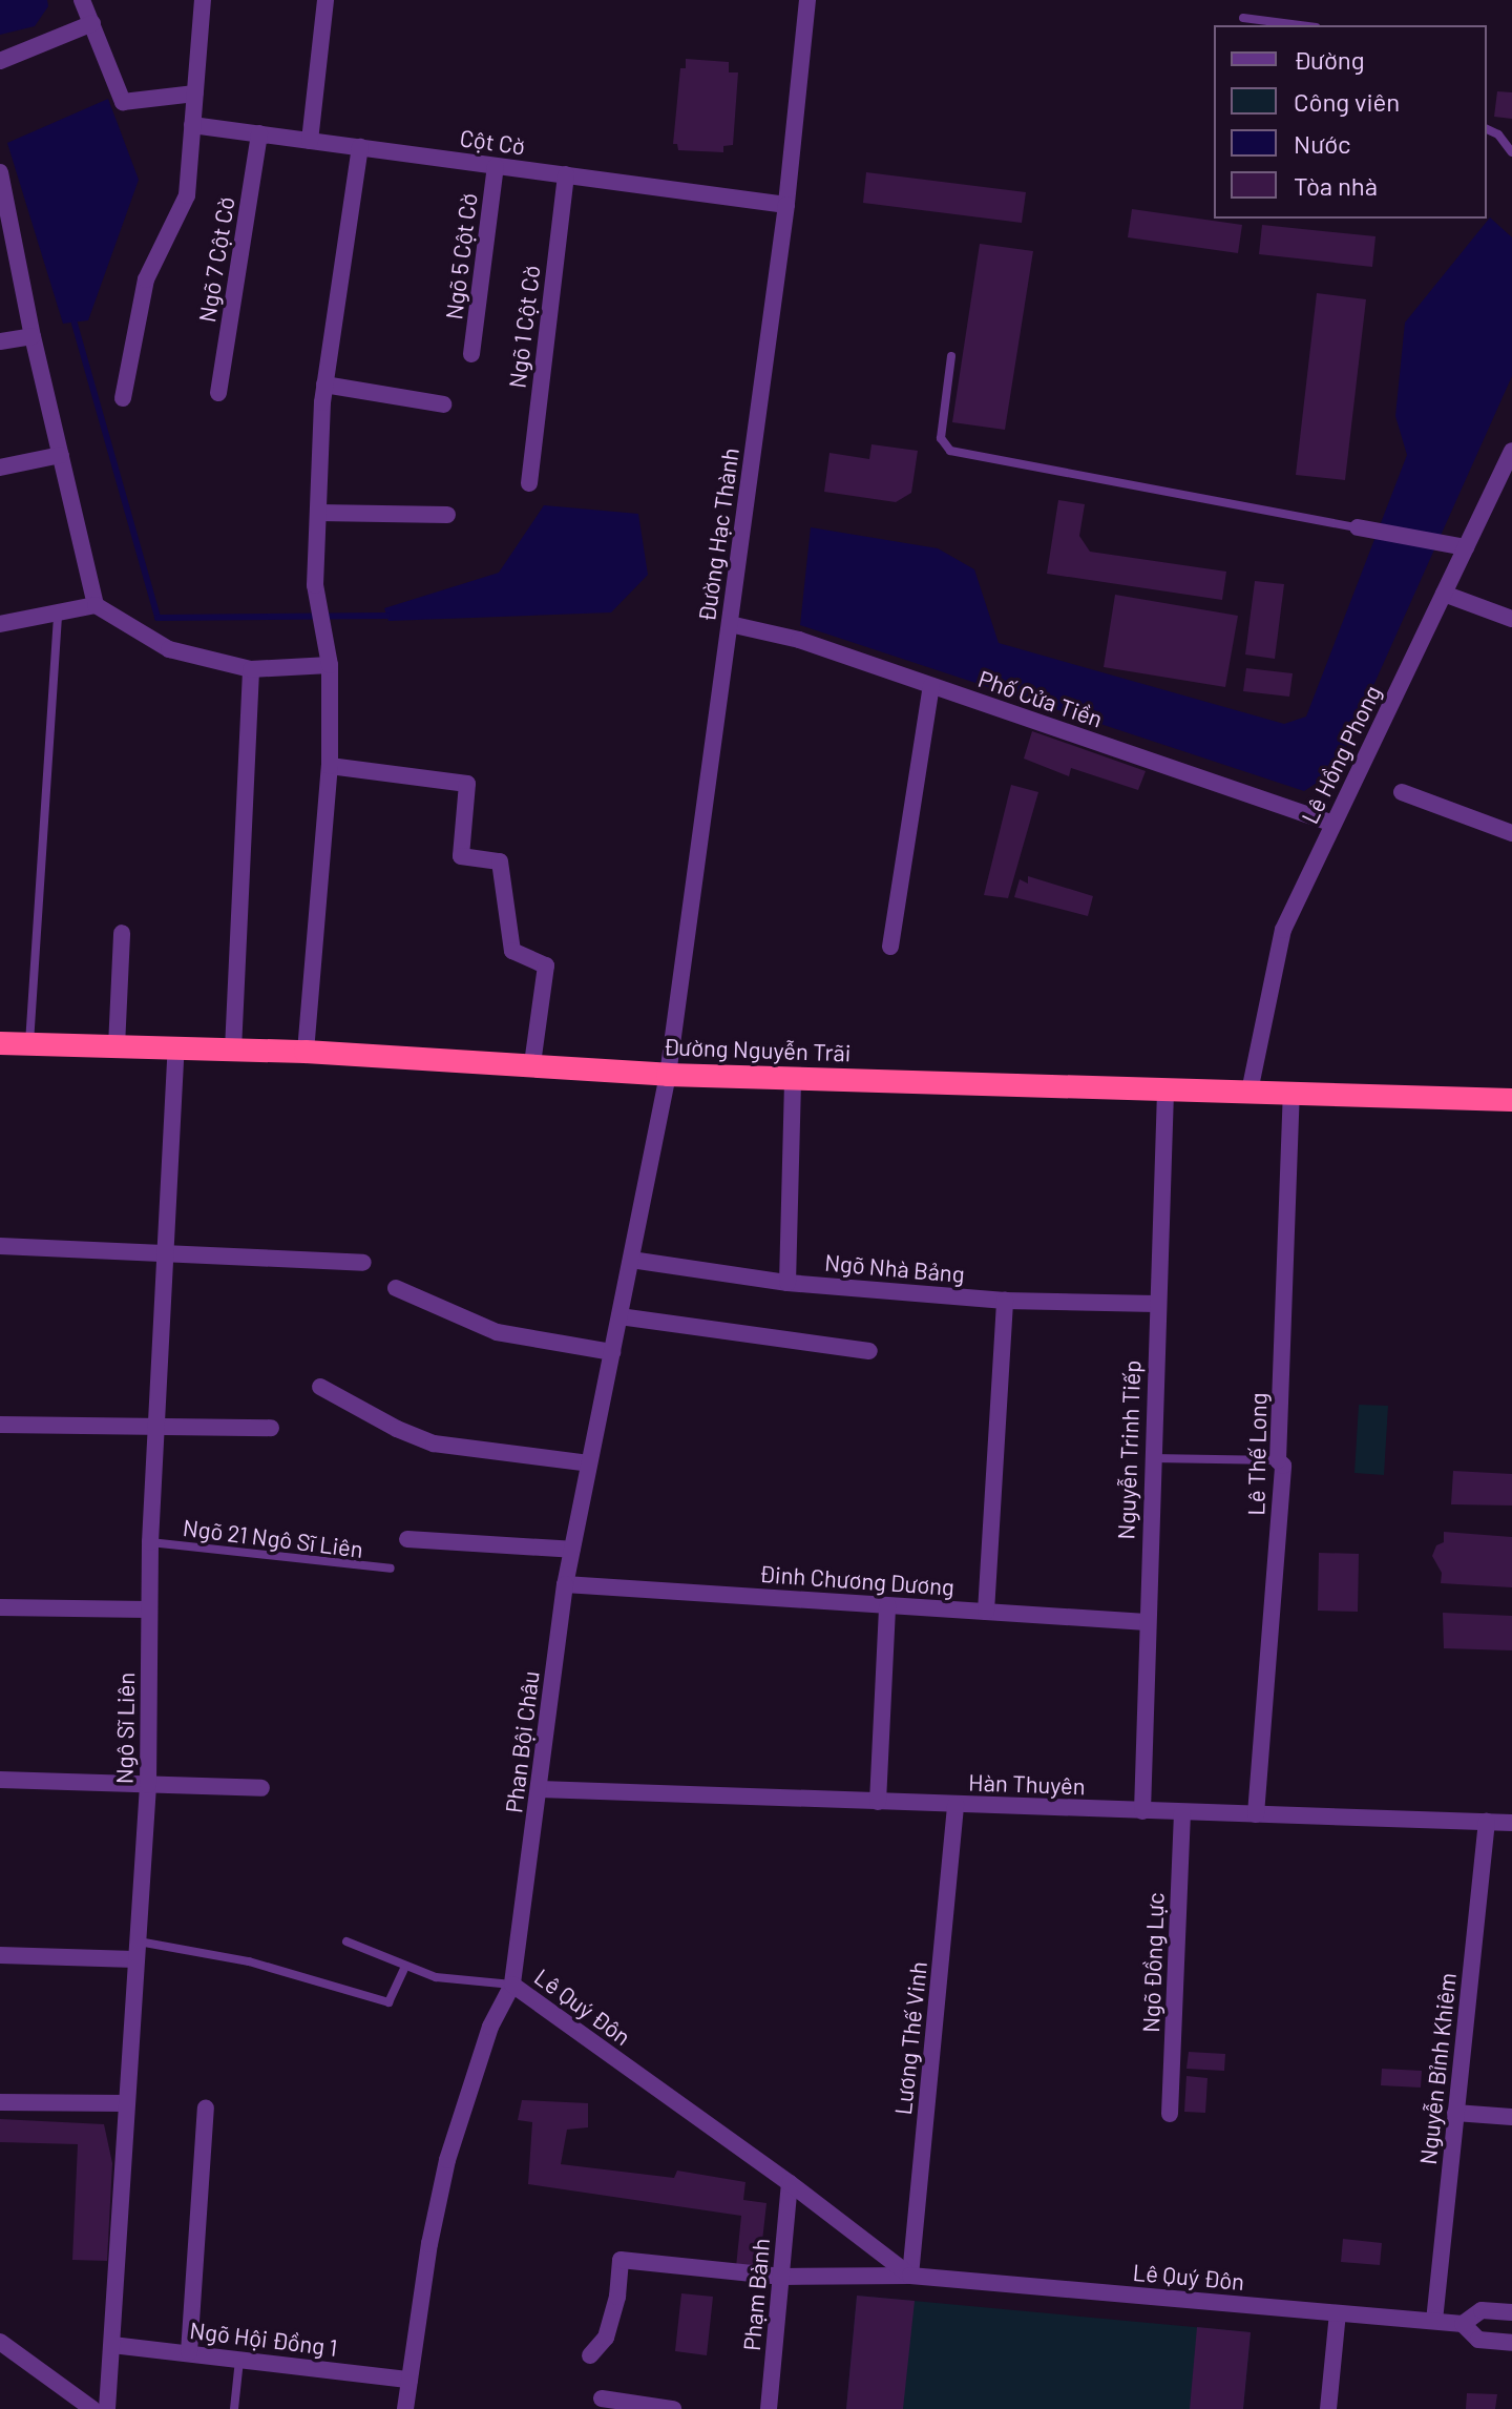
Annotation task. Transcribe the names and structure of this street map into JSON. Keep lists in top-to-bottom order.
{
  "streets": {
    "highway": ["Đường Nguyễn Trãi"],
    "street": [
      "Cột Cờ",
      "Ngõ 5 Cột Cờ",
      "Ngõ 7 Cột Cờ",
      "Ngõ 1 Cột Cờ",
      "Đường Hạc Thành",
      "Phố Cửa Tiền",
      "Lê Hồng Phong",
      "Ngõ Nhà Bảng",
      "Nguyễn Trinh Tiếp",
      "Lê Thế Long",
      "Đinh Chương Dương",
      "Ngô Sĩ Liên",
      "Phan Bội Châu",
      "Hàn Thuyên",
      "Ngõ Đồng Lực",
      "Lê Quý Đôn",
      "Lương Thế Vinh",
      "Nguyễn Bỉnh Khiêm",
      "Phạm Bành",
      "Ngõ Hội Đồng 1"
    ],
    "lane": ["Ngõ 21 Ngô Sĩ Liên"]
  },
  "crossings": [
    ["Cột Cờ", "Ngõ 5 Cột Cờ"],
    ["Cột Cờ", "Ngõ 7 Cột Cờ"],
    ["Cột Cờ", "Ngõ 1 Cột Cờ"],
    ["Cột Cờ", "Đường Hạc Thành"],
    ["Đường Hạc Thành", "Phố Cửa Tiền"],
    ["Đường Hạc Thành", "Đường Nguyễn Trãi"],
    ["Đường Hạc Thành", "Phan Bội Châu"],
    ["Phố Cửa Tiền", "Lê Hồng Phong"],
    ["Lê Hồng Phong", "Đường Nguyễn Trãi"],
    ["Đường Nguyễn Trãi", "Nguyễn Trinh Tiếp"],
    ["Đường Nguyễn Trãi", "Lê Thế Long"],
    ["Đường Nguyễn Trãi", "Ngô Sĩ Liên"],
    ["Đường Nguyễn Trãi", "Phan Bội Châu"],
    ["Ngõ Nhà Bảng", "Nguyễn Trinh Tiếp"],
    ["Ngõ Nhà Bảng", "Phan Bội Châu"],
    ["Nguyễn Trinh Tiếp", "Đinh Chương Dương"],
    ["Nguyễn Trinh Tiếp", "Hàn Thuyên"],
    ["Lê Thế Long", "Hàn Thuyên"],
    ["Ngõ 21 Ngô Sĩ Liên", "Ngô Sĩ Liên"],
    ["Đinh Chương Dương", "Phan Bội Châu"],
    ["Ngô Sĩ Liên", "Ngõ Hội Đồng 1"],
    ["Phan Bội Châu", "Hàn Thuyên"],
    ["Phan Bội Châu", "Lê Quý Đôn"],
    ["Phan Bội Châu", "Ngõ Hội Đồng 1"],
    ["Hàn Thuyên", "Ngõ Đồng Lực"],
    ["Hàn Thuyên", "Lương Thế Vinh"],
    ["Hàn Thuyên", "Nguyễn Bỉnh Khiêm"],
    ["Lê Quý Đôn", "Lương Thế Vinh"],
    ["Lê Quý Đôn", "Nguyễn Bỉnh Khiêm"],
    ["Lê Quý Đôn", "Phạm Bành"]
  ],
  "legend": [
    "Đường",
    "Công viên",
    "Nước",
    "Tòa nhà"
  ]
}
